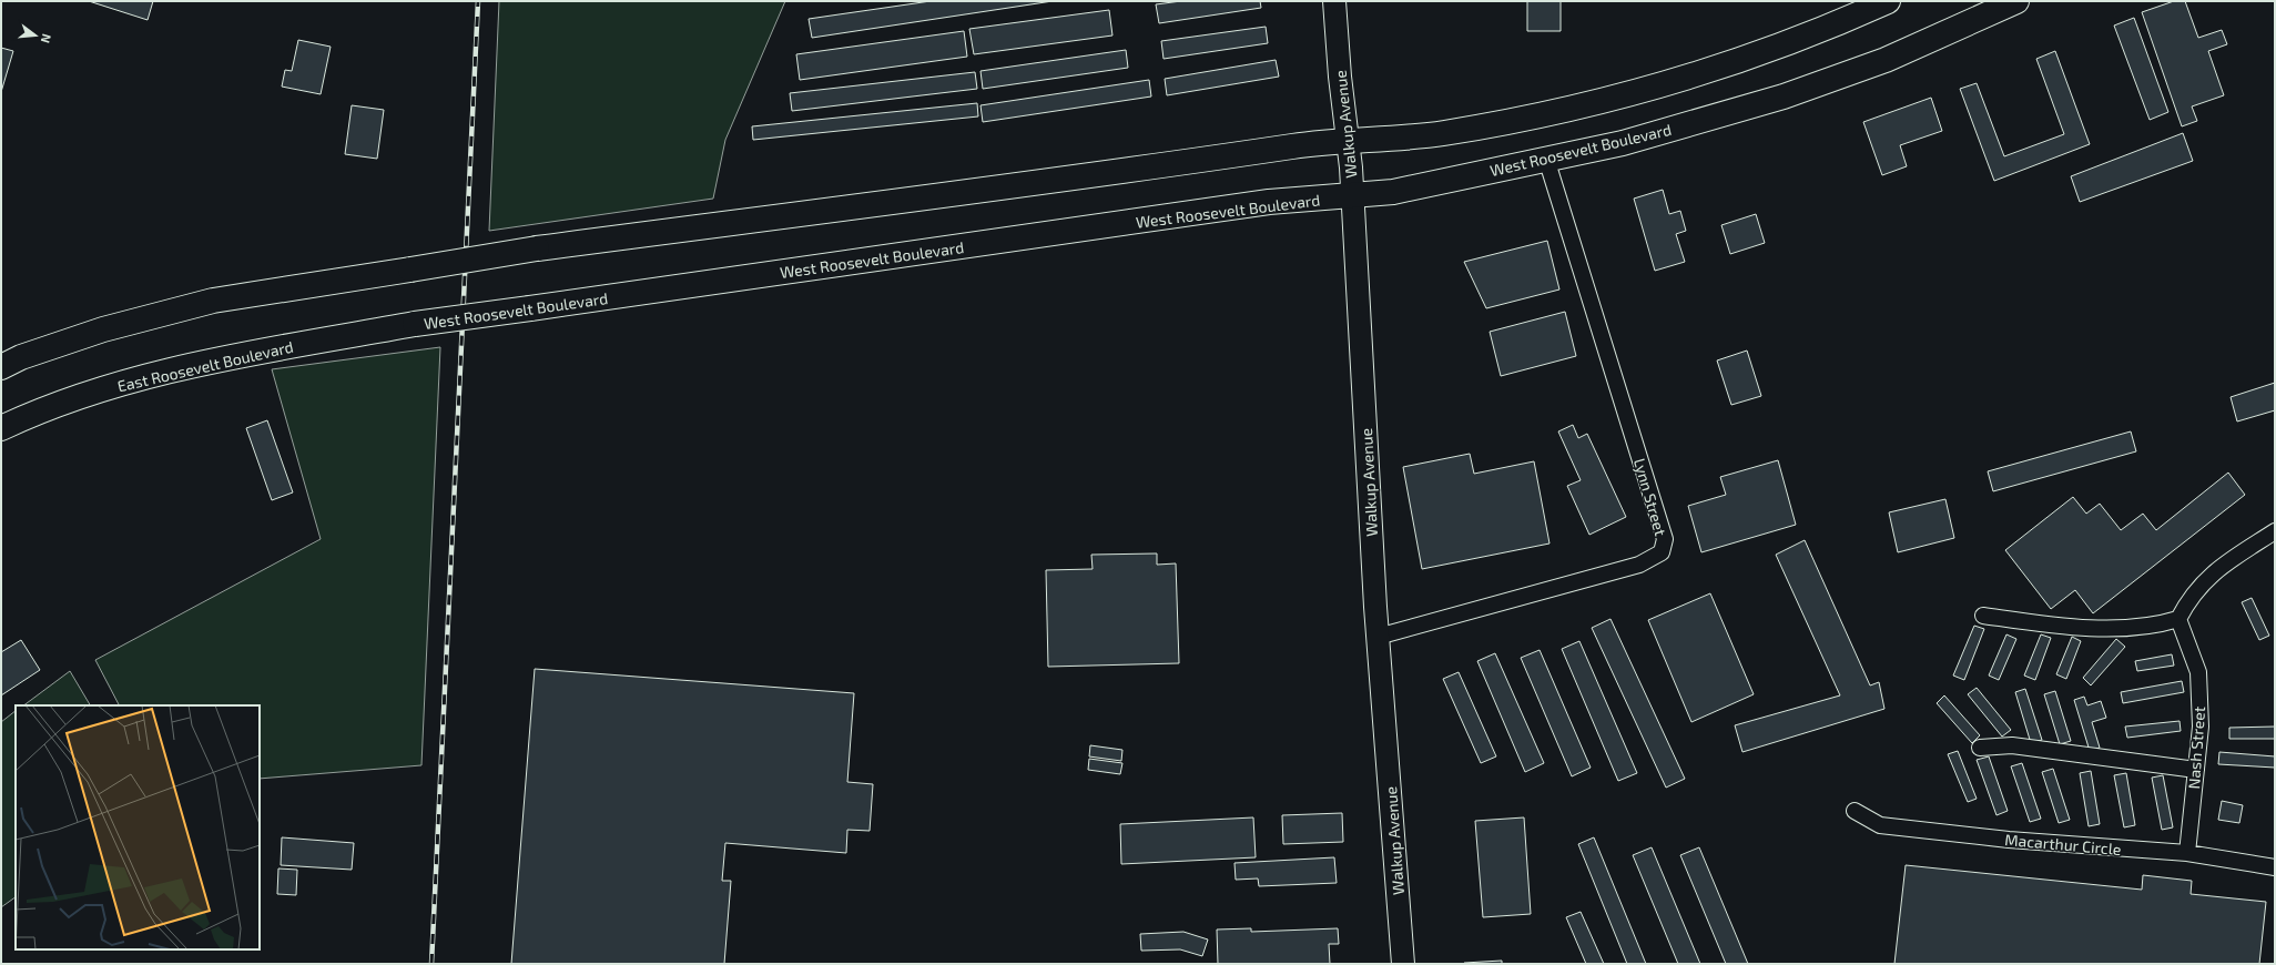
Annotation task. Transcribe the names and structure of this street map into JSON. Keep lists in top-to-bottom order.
{
  "streets": {
    "highway": ["West Roosevelt Boulevard", "East Roosevelt Boulevard"],
    "street": [
      "Walkup Avenue",
      "Lynn Street",
      "Nash Street",
      "Macarthur Circle"
    ]
  },
  "crossings": [
    ["Walkup Avenue", "West Roosevelt Boulevard"],
    ["Walkup Avenue", "Lynn Street"],
    ["West Roosevelt Boulevard", "East Roosevelt Boulevard"],
    ["West Roosevelt Boulevard", "Lynn Street"],
    ["Nash Street", "Macarthur Circle"]
  ],
  "north": "right"
}
